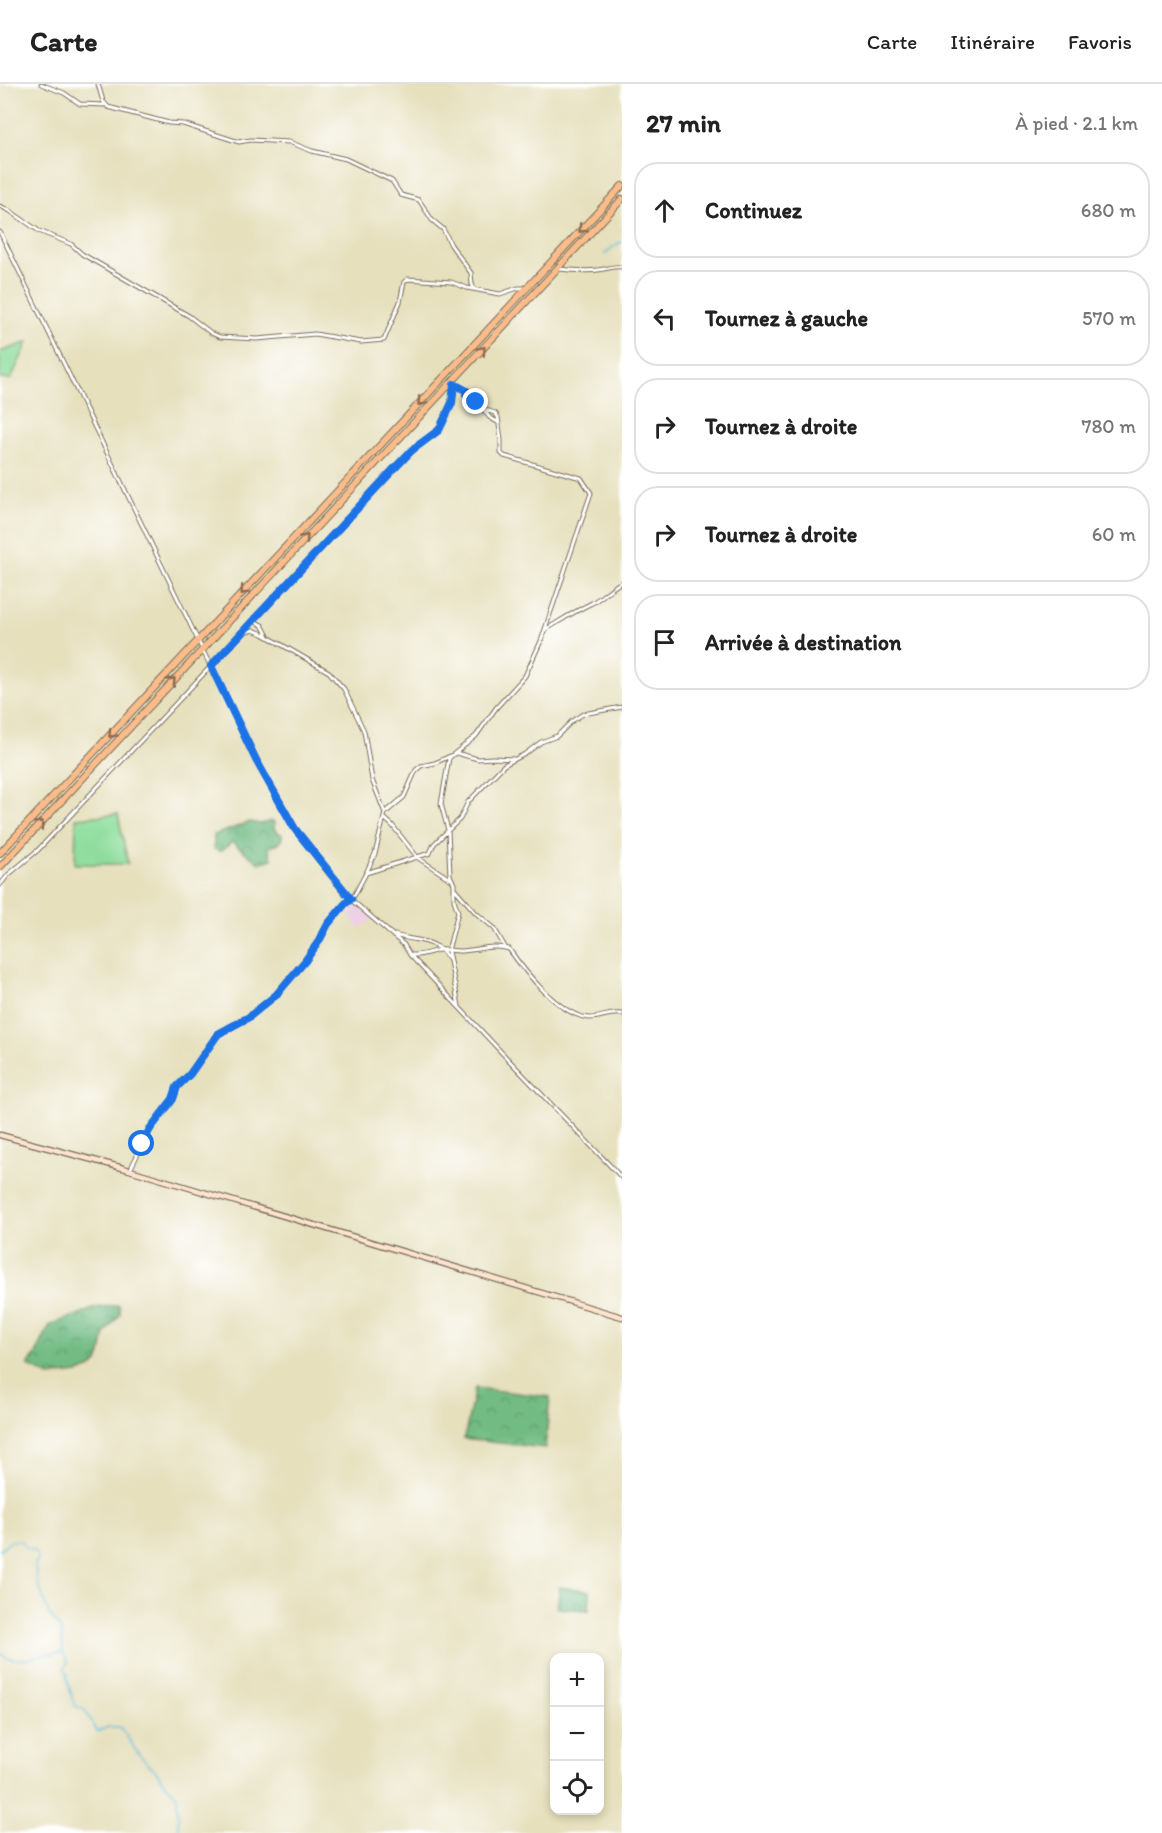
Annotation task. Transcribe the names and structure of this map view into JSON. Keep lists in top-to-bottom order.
{
  "page": {
    "header": "Carte",
    "nav": ["Carte", "Itinéraire", "Favoris"],
    "heading": ["27 min", "À pied · 2.1 km"],
    "list": [
      ["Continuez", "680 m"],
      ["Tournez à gauche", "570 m"],
      ["Tournez à droite", "780 m"],
      ["Tournez à droite", "60 m"],
      "Arrivée à destination"
    ],
    "map_buttons": ["+", "−"]
  }
}
